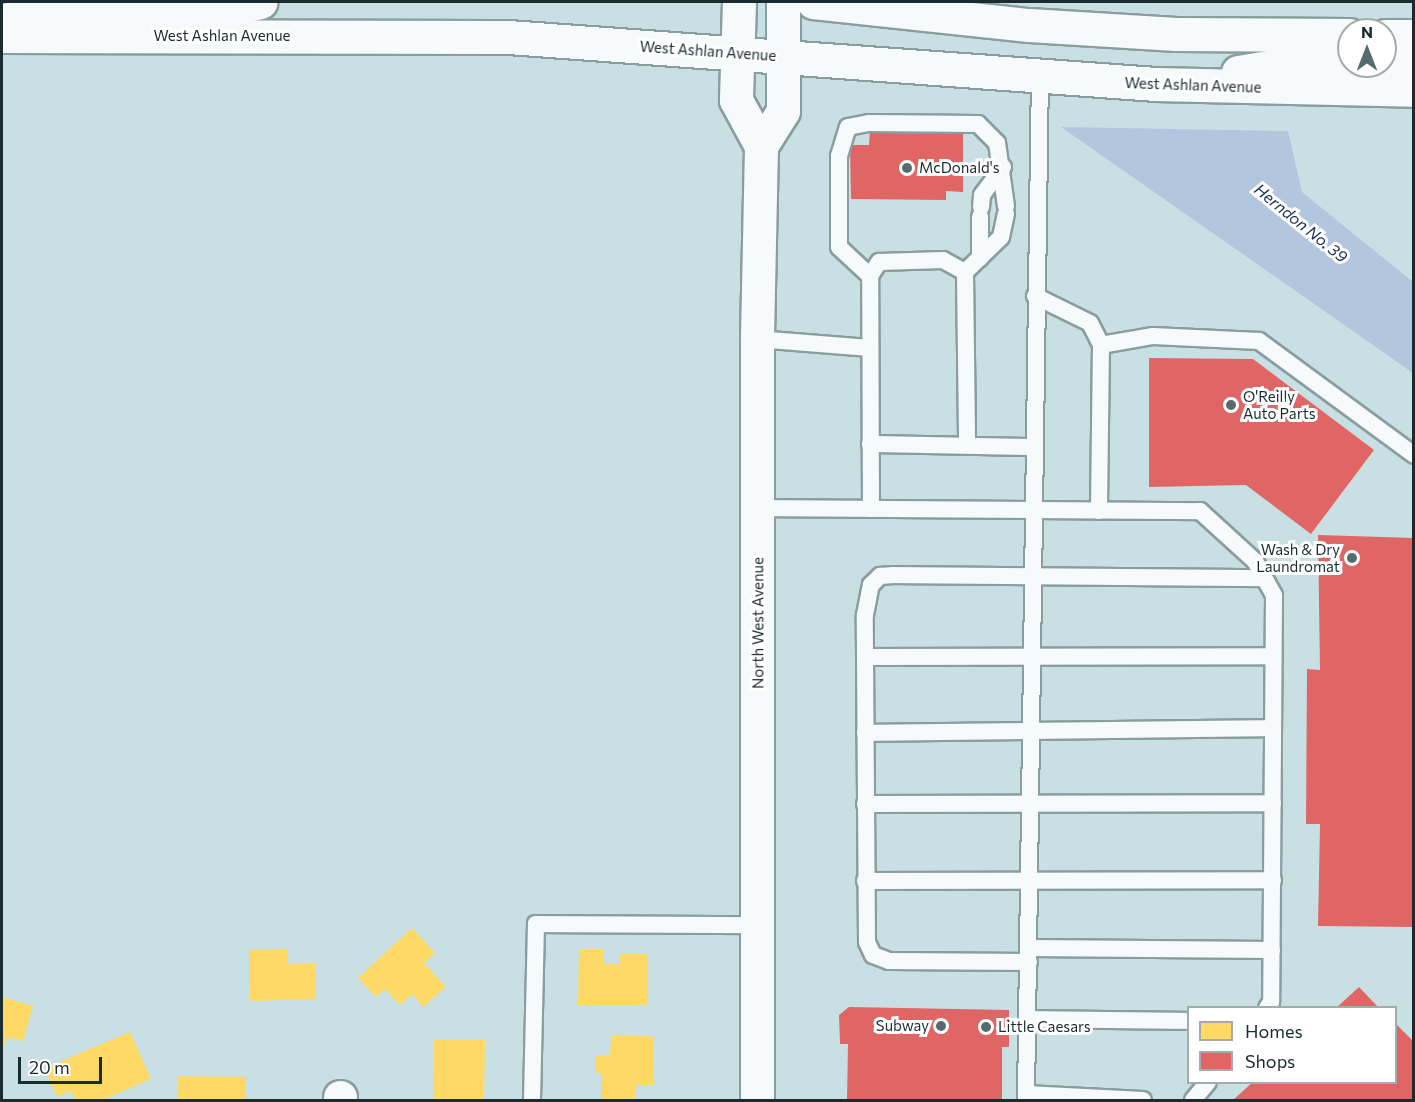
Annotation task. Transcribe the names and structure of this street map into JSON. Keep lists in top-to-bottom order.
{
  "streets": {
    "main road": ["West Ashlan Avenue", "North West Avenue"]
  },
  "crossings": [
    ["West Ashlan Avenue", "North West Avenue"]
  ],
  "water": ["Herndon No. 39"],
  "places": [
    "McDonald's",
    "O'Reilly Auto Parts",
    "Wash & Dry Laundromat",
    "Subway",
    "Little Caesars"
  ],
  "legend": ["Homes", "Shops"],
  "scale_bar": "20 m",
  "north": "top"
}
